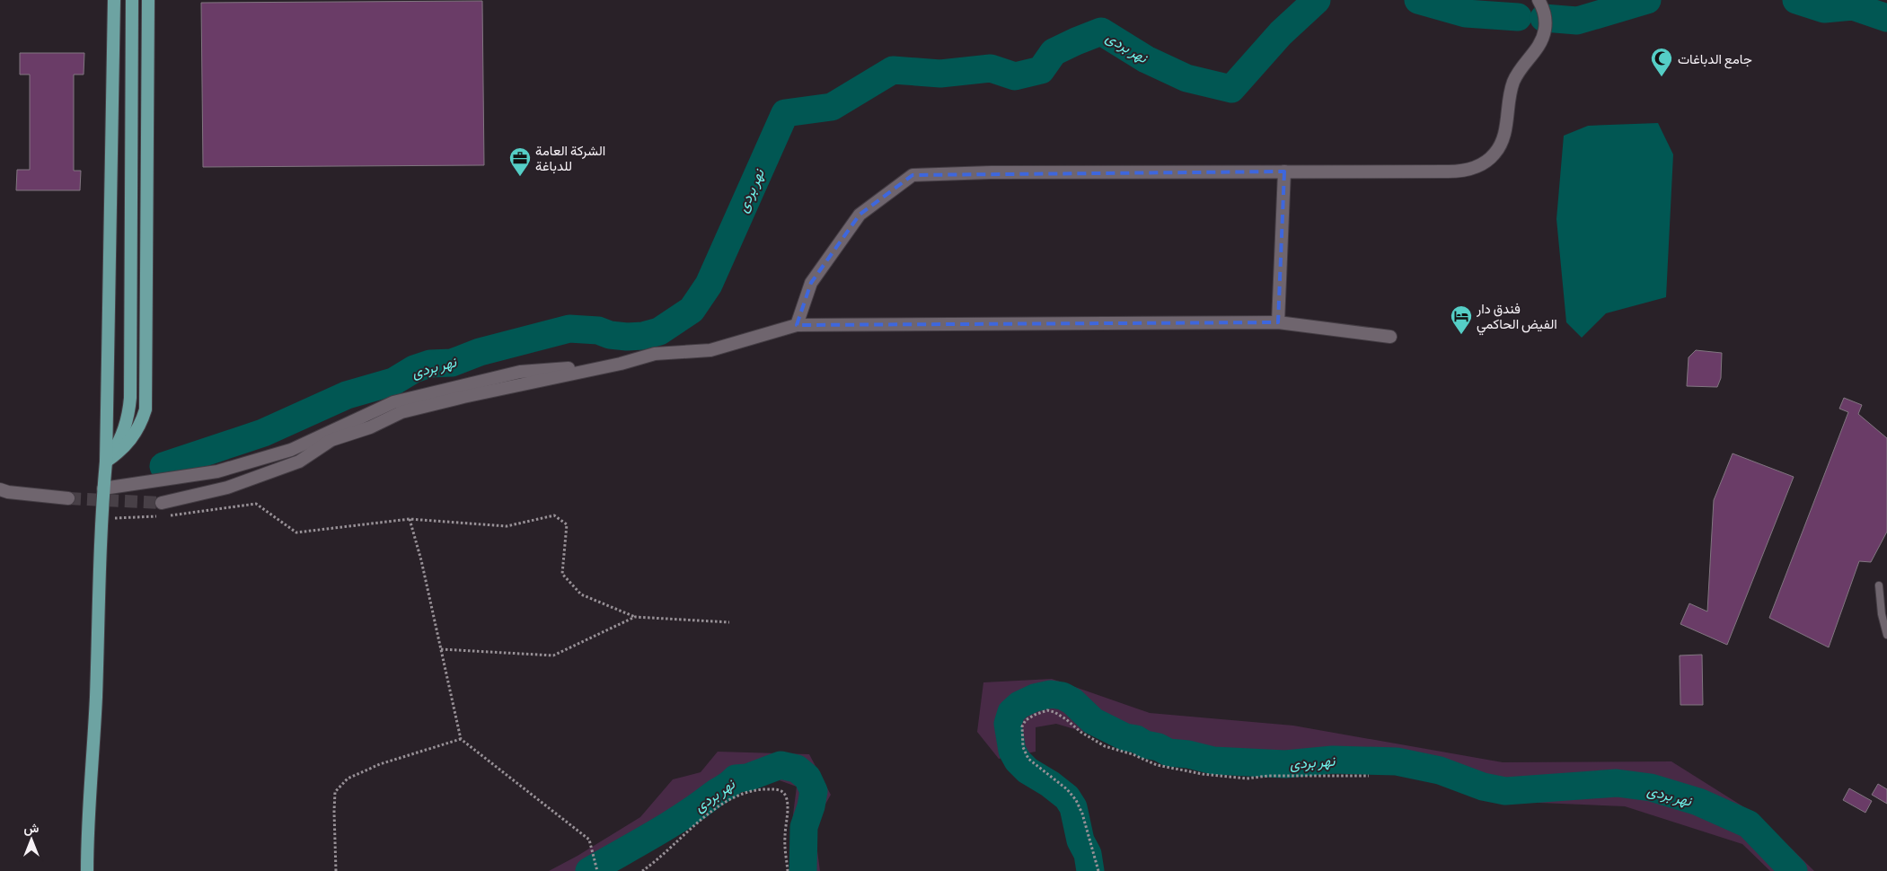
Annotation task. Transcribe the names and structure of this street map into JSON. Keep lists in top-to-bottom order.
{
  "water": ["نهر بردى"],
  "places": {
    "mosque": ["جامع الدباغات"],
    "office": ["الشركة العامة للدباغة"],
    "hotel": ["فندق دار الفيض الحاكمي"]
  },
  "north": "top"
}
